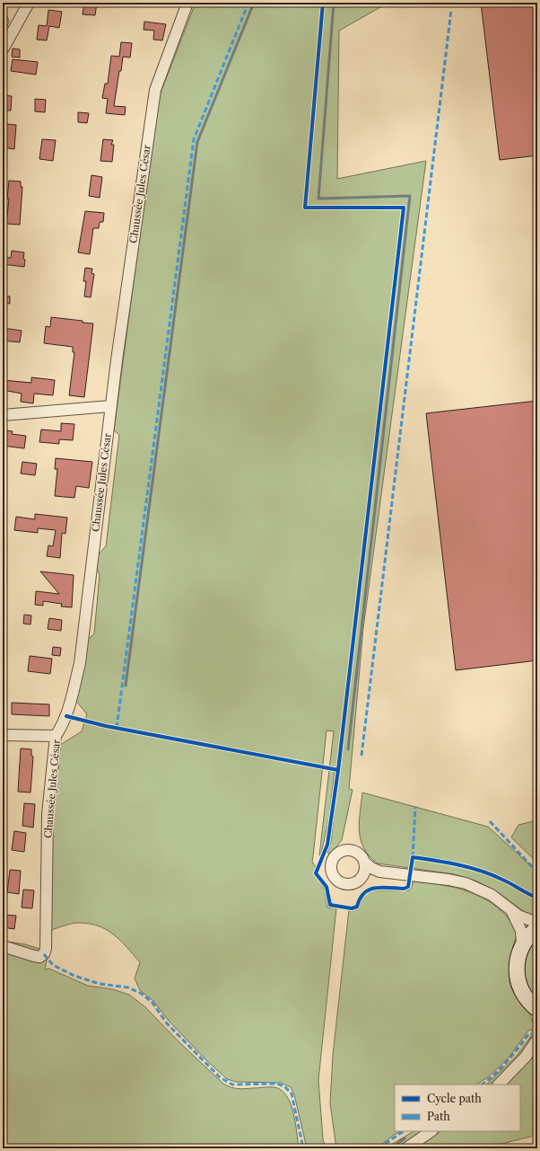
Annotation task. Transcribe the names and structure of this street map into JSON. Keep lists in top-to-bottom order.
{
  "streets": {
    "street": ["Chaussée Jules César"]
  },
  "legend": ["Cycle path", "Path"]
}
